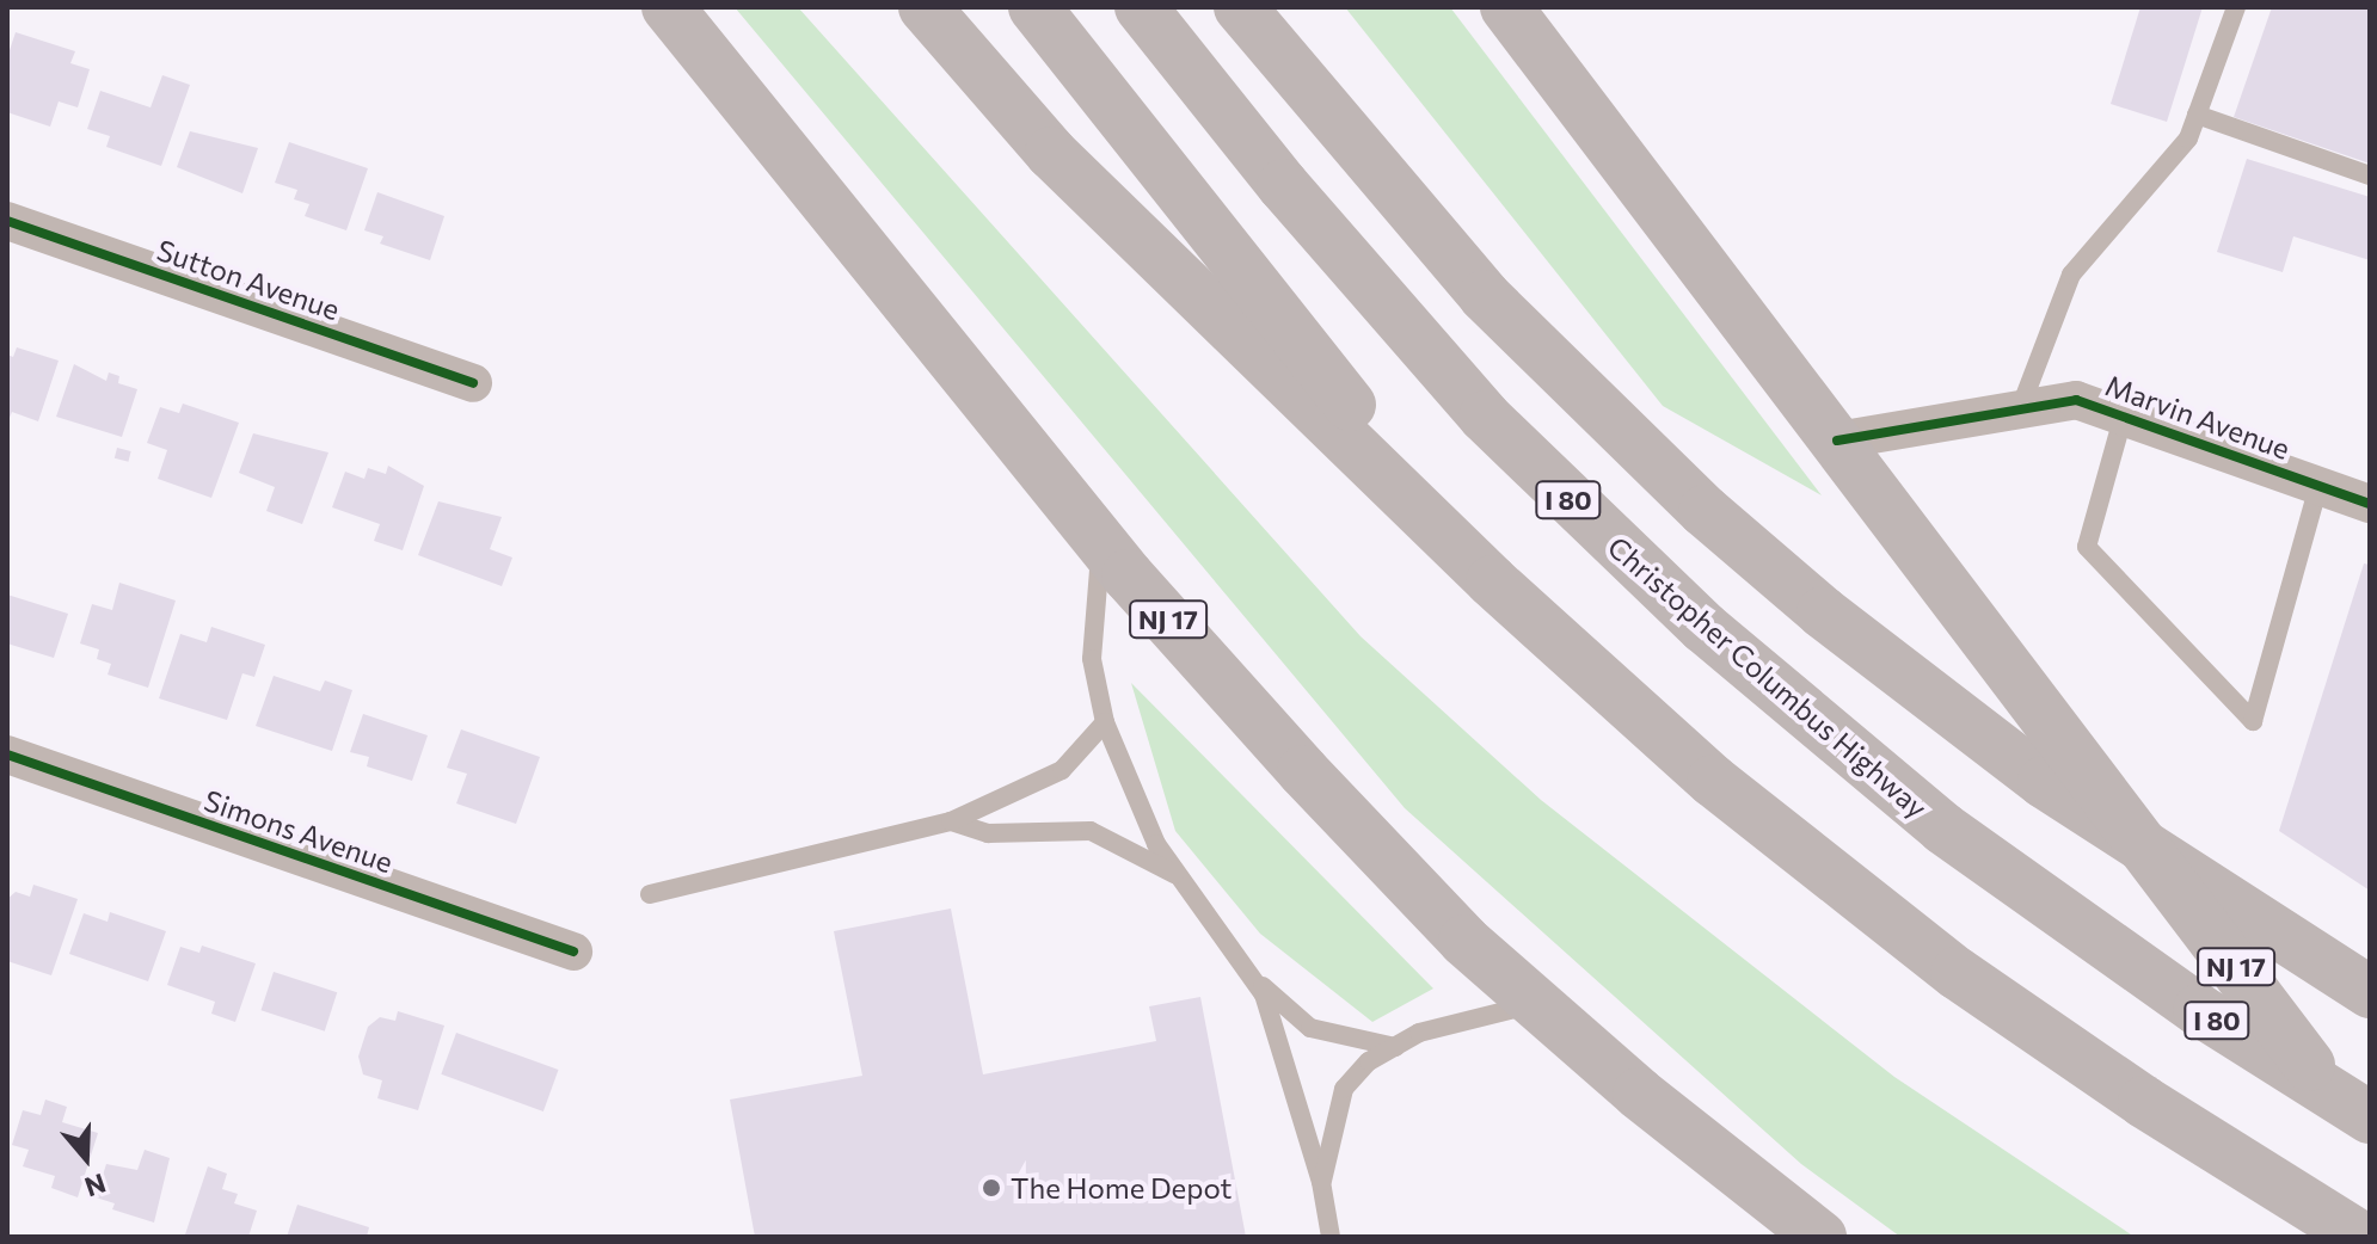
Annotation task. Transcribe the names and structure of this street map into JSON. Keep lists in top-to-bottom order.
{
  "streets": {
    "highway": ["I 80", "NJ 17", "Christopher Columbus Highway"],
    "street": ["Sutton Avenue", "Marvin Avenue", "Simons Avenue"]
  },
  "crossings": [
    ["Marvin Avenue", "NJ 17"]
  ],
  "places": ["The Home Depot"],
  "north": "bottom"
}
